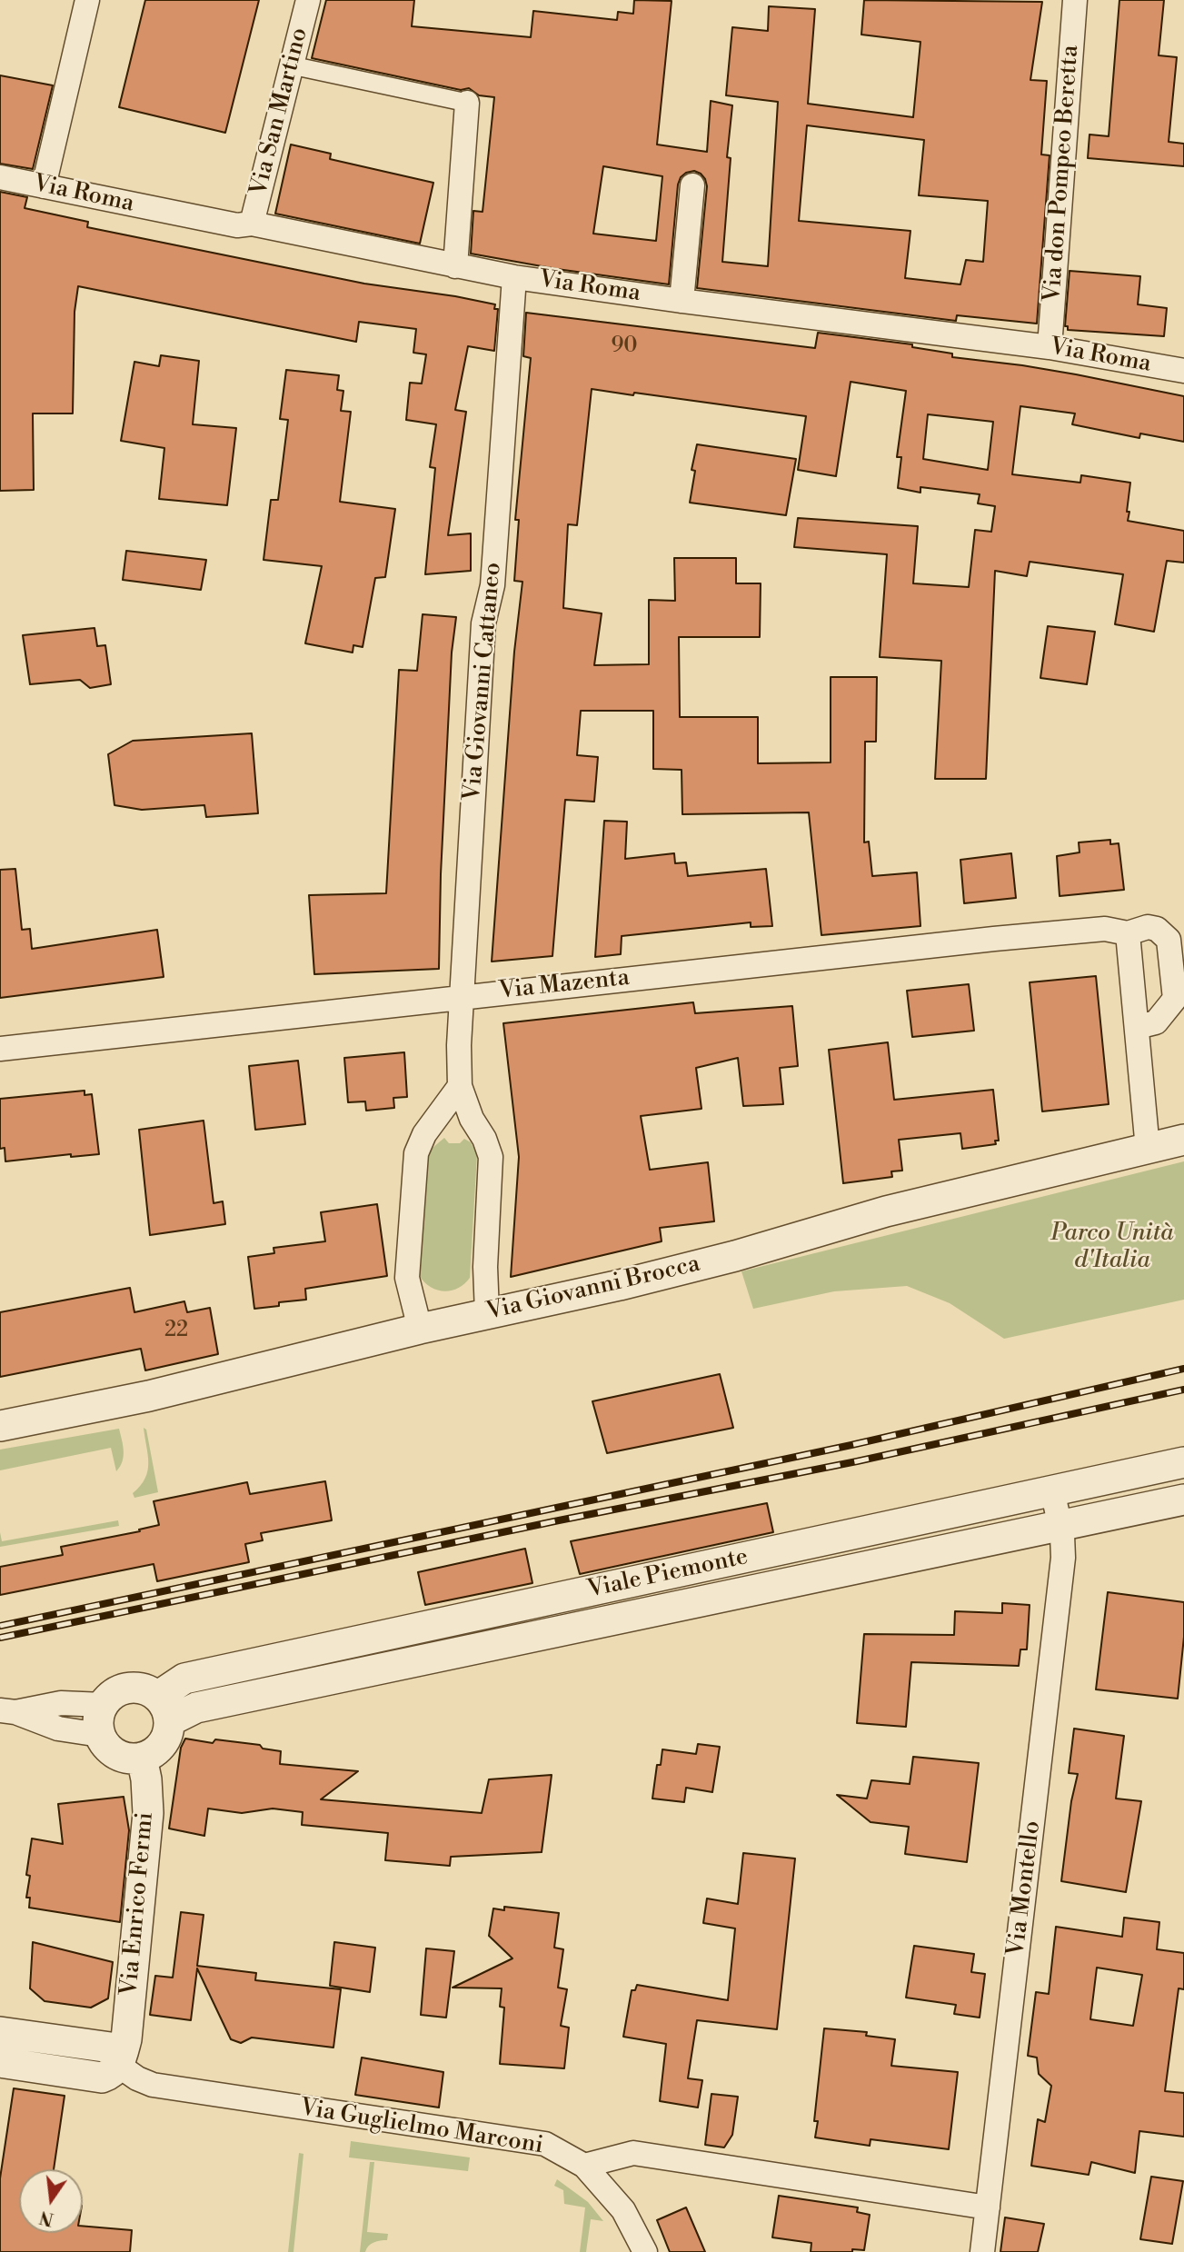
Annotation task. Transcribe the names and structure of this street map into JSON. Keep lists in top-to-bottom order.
{
  "streets": {
    "street": [
      "Via San Martino",
      "Via don Pompeo Beretta",
      "Via Roma",
      "Via Giovanni Cattaneo",
      "Via Mazenta",
      "Via Giovanni Brocca",
      "Viale Piemonte",
      "Via Montello",
      "Via Enrico Fermi",
      "Via Guglielmo Marconi"
    ]
  },
  "crossings": [
    ["Via San Martino", "Via Roma"],
    ["Via don Pompeo Beretta", "Via Roma"],
    ["Via Roma", "Via Giovanni Cattaneo"],
    ["Via Giovanni Cattaneo", "Via Mazenta"],
    ["Via Giovanni Cattaneo", "Via Giovanni Brocca"],
    ["Viale Piemonte", "Via Montello"],
    ["Viale Piemonte", "Via Enrico Fermi"],
    ["Via Enrico Fermi", "Via Guglielmo Marconi"]
  ],
  "parks": ["Parco Unità d'Italia"],
  "house_numbers": ["90", "22"],
  "north": "bottom"
}
